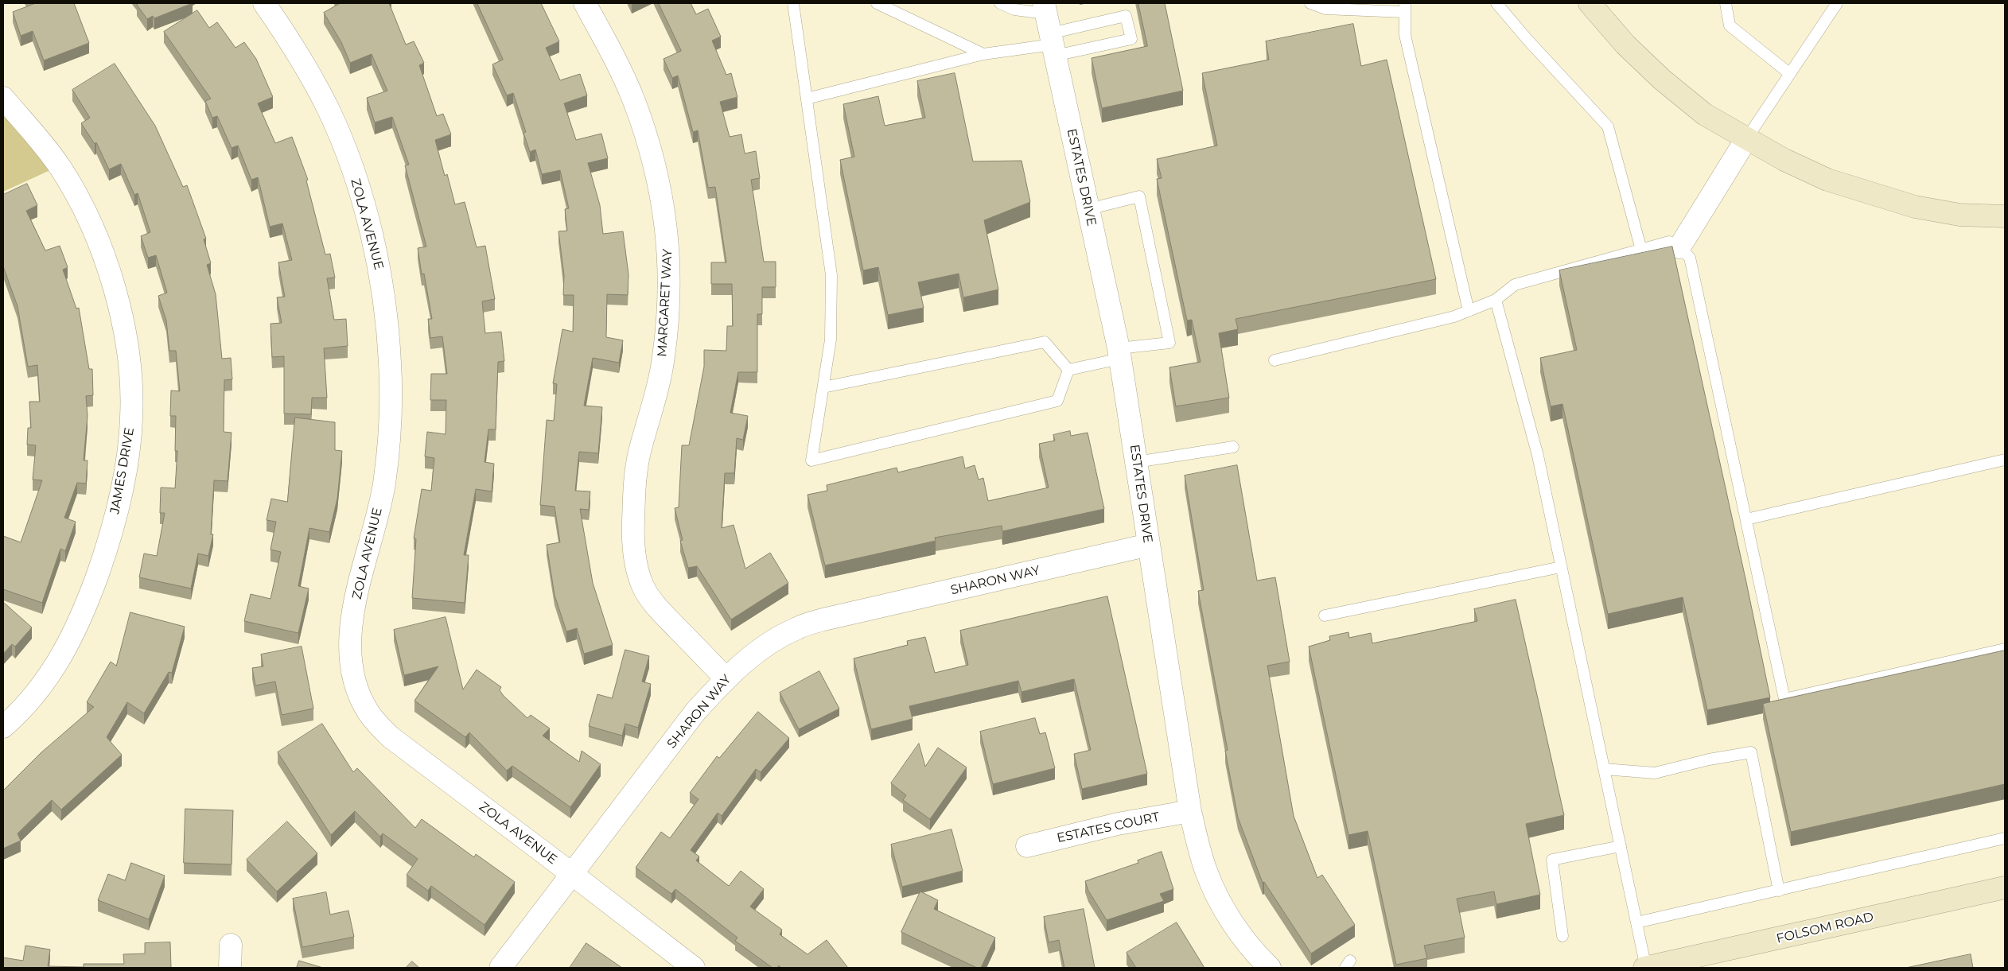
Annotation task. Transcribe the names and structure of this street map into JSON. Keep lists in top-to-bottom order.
{
  "streets": {
    "main road": ["FOLSOM ROAD"],
    "street": [
      "ESTATES DRIVE",
      "ZOLA AVENUE",
      "MARGARET WAY",
      "JAMES DRIVE",
      "SHARON WAY",
      "ESTATES COURT"
    ]
  },
  "crossings": [
    ["ESTATES DRIVE", "SHARON WAY"],
    ["ESTATES DRIVE", "ESTATES COURT"],
    ["ZOLA AVENUE", "SHARON WAY"],
    ["MARGARET WAY", "SHARON WAY"]
  ]
}
